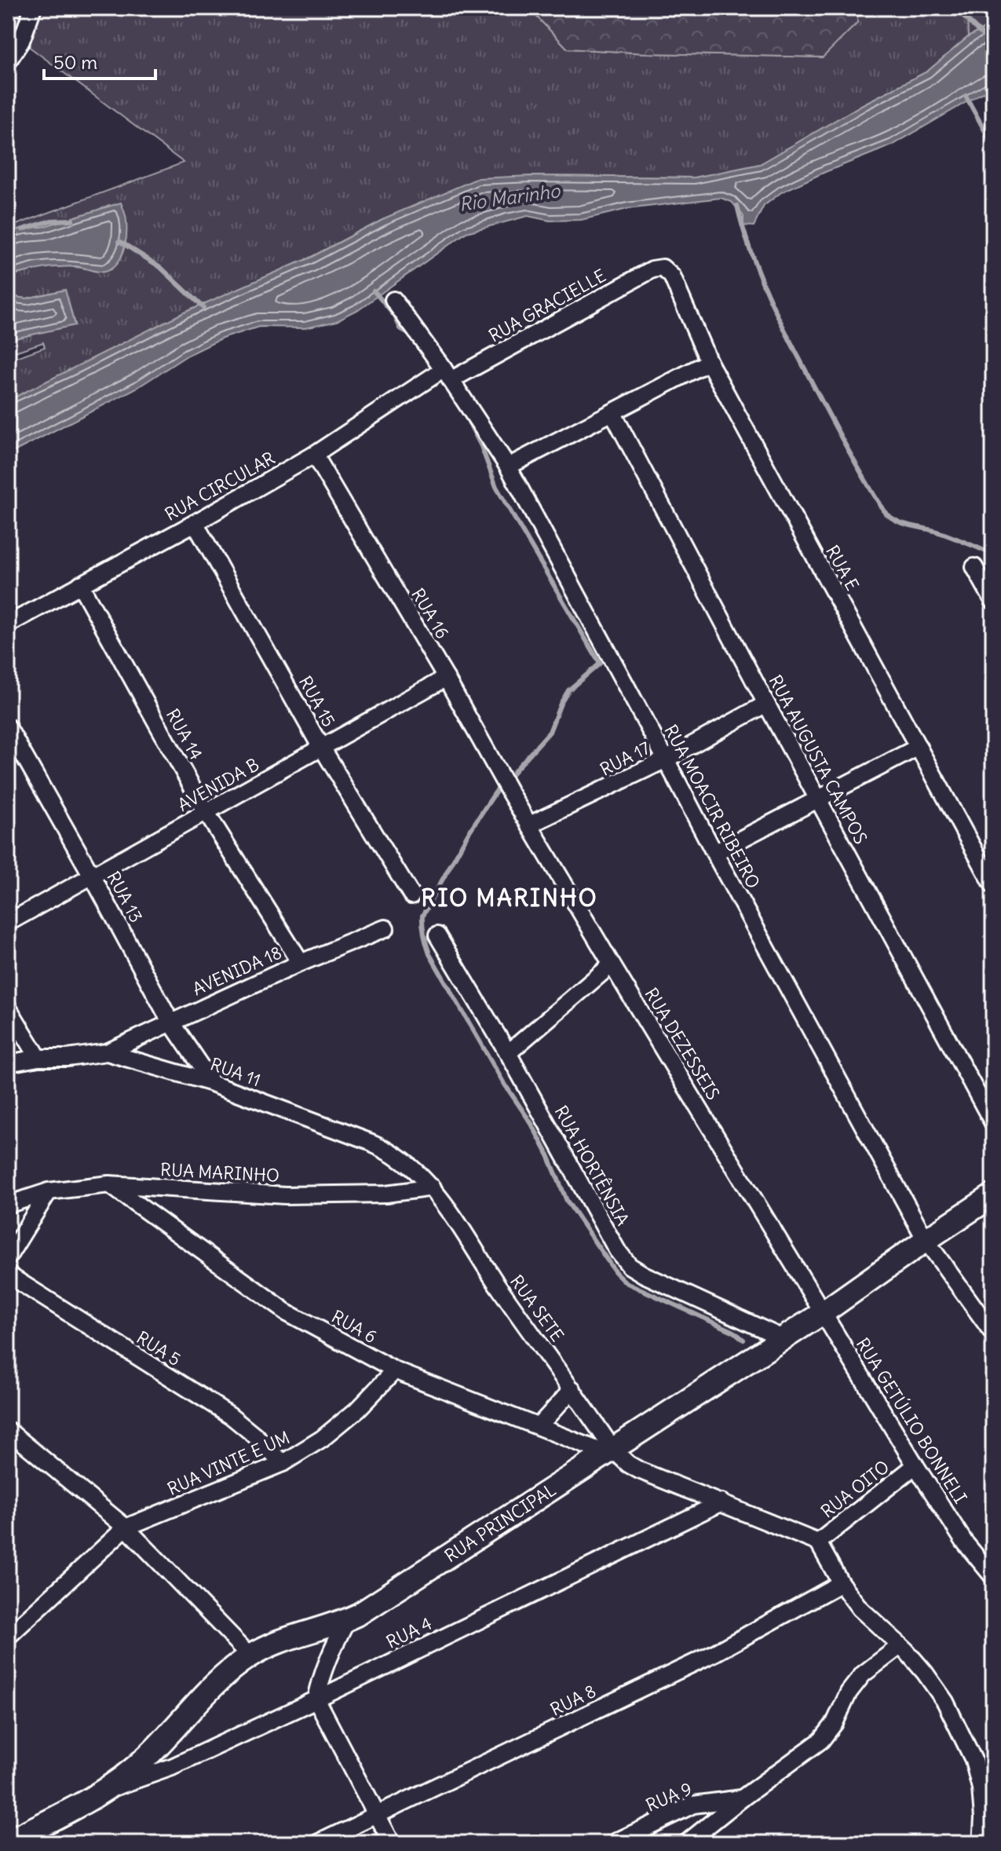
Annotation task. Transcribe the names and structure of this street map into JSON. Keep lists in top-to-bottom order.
{
  "streets": {
    "main road": ["RUA PRINCIPAL"],
    "street": [
      "RUA GRACIELLE",
      "RUA CIRCULAR",
      "RUA E",
      "RUA 16",
      "RUA 15",
      "RUA 14",
      "RUA 17",
      "RUA AUGUSTA CAMPOS",
      "AVENIDA B",
      "RUA MOACIR RIBEIRO",
      "RUA 13",
      "AVENIDA 18",
      "RUA DEZESSEIS",
      "RUA 11",
      "RUA HORTÊNSIA",
      "RUA MARINHO",
      "RUA SETE",
      "RUA 6",
      "RUA 5",
      "RUA GETÚLIO BONNELI",
      "RUA VINTE E UM",
      "RUA OITO",
      "RUA 4",
      "RUA 8",
      "RUA 9"
    ]
  },
  "crossings": [
    ["RUA GRACIELLE", "RUA CIRCULAR"],
    ["RUA GRACIELLE", "RUA E"],
    ["RUA GRACIELLE", "RUA MOACIR RIBEIRO"],
    ["RUA CIRCULAR", "RUA 16"],
    ["RUA CIRCULAR", "RUA 15"],
    ["RUA CIRCULAR", "RUA 14"],
    ["RUA CIRCULAR", "RUA MOACIR RIBEIRO"],
    ["RUA 16", "AVENIDA B"],
    ["RUA 16", "RUA DEZESSEIS"],
    ["RUA 15", "AVENIDA B"],
    ["RUA 14", "AVENIDA B"],
    ["RUA 14", "AVENIDA 18"],
    ["RUA 17", "RUA AUGUSTA CAMPOS"],
    ["RUA 17", "RUA MOACIR RIBEIRO"],
    ["RUA 17", "RUA DEZESSEIS"],
    ["AVENIDA B", "RUA 13"],
    ["RUA MOACIR RIBEIRO", "RUA PRINCIPAL"],
    ["RUA 13", "AVENIDA 18"],
    ["RUA 13", "RUA 11"],
    ["AVENIDA 18", "RUA 11"],
    ["RUA DEZESSEIS", "RUA GETÚLIO BONNELI"],
    ["RUA DEZESSEIS", "RUA PRINCIPAL"],
    ["RUA 11", "RUA MARINHO"],
    ["RUA 11", "RUA SETE"],
    ["RUA HORTÊNSIA", "RUA PRINCIPAL"],
    ["RUA MARINHO", "RUA SETE"],
    ["RUA MARINHO", "RUA 6"],
    ["RUA SETE", "RUA 6"],
    ["RUA SETE", "RUA PRINCIPAL"],
    ["RUA 6", "RUA VINTE E UM"],
    ["RUA 6", "RUA PRINCIPAL"],
    ["RUA 5", "RUA VINTE E UM"],
    ["RUA GETÚLIO BONNELI", "RUA OITO"],
    ["RUA GETÚLIO BONNELI", "RUA PRINCIPAL"],
    ["RUA PRINCIPAL", "RUA 4"]
  ],
  "districts": ["RIO MARINHO"],
  "water": ["Rio Marinho"],
  "scale_bar": "50 m"
}
